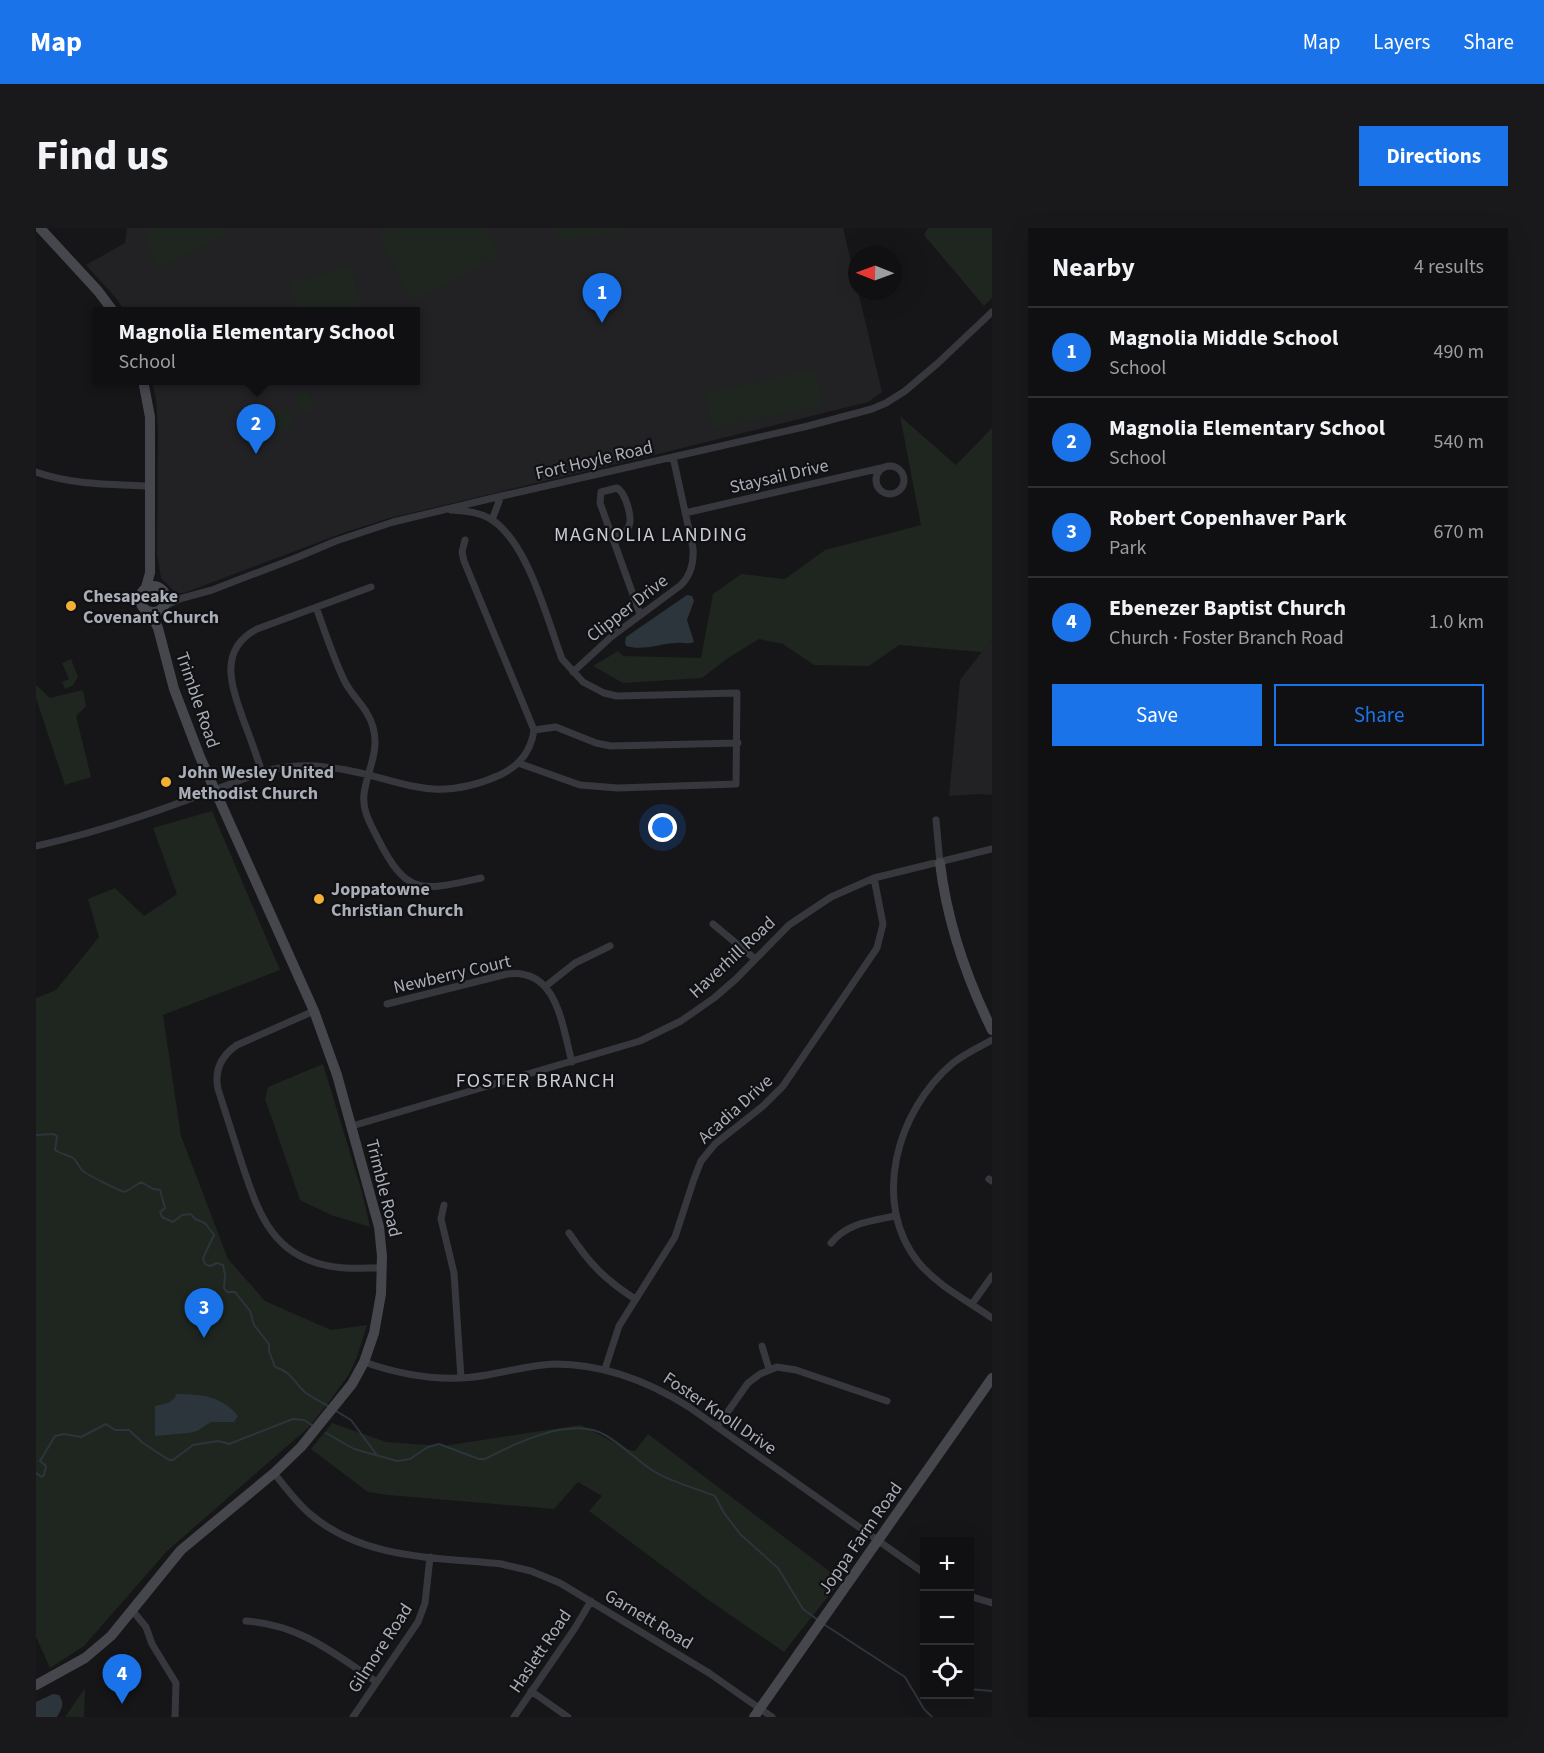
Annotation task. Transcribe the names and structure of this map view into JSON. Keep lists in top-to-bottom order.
{
  "streets": {
    "street": [
      "Fort Hoyle Road",
      "Staysail Drive",
      "Clipper Drive",
      "Trimble Road",
      "Haverhill Road",
      "Newberry Court",
      "Acadia Drive",
      "Foster Knoll Drive",
      "Joppa Farm Road",
      "Garnett Road",
      "Gilmore Road",
      "Haslett Road"
    ]
  },
  "crossings": [
    ["Fort Hoyle Road", "Clipper Drive"],
    ["Fort Hoyle Road", "Trimble Road"],
    ["Staysail Drive", "Clipper Drive"],
    ["Trimble Road", "Haverhill Road"],
    ["Trimble Road", "Foster Knoll Drive"],
    ["Trimble Road", "Garnett Road"],
    ["Haverhill Road", "Acadia Drive"],
    ["Acadia Drive", "Foster Knoll Drive"],
    ["Foster Knoll Drive", "Joppa Farm Road"],
    ["Joppa Farm Road", "Garnett Road"],
    ["Garnett Road", "Gilmore Road"],
    ["Garnett Road", "Haslett Road"]
  ],
  "districts": ["MAGNOLIA LANDING", "FOSTER BRANCH"],
  "places": ["Chesapeake Covenant Church", "John Wesley United Methodist Church", "Joppatowne Christian Church"],
  "north": "left",
  "page": {
    "header": "Map",
    "nav": ["Map", "Layers", "Share"],
    "title": "Find us",
    "buttons": [
      "Directions",
      ["Save", "Share"]
    ],
    "heading": ["Nearby", "4 results"],
    "pins": [
      "1",
      "2",
      "3",
      "4"
    ],
    "list": [
      {
        "mark": "1",
        "name": "Magnolia Middle School",
        "note": "School",
        "value": "490 m"
      },
      {
        "mark": "2",
        "name": "Magnolia Elementary School",
        "note": "School",
        "value": "540 m"
      },
      {
        "mark": "3",
        "name": "Robert Copenhaver Park",
        "note": "Park",
        "value": "670 m"
      },
      {
        "mark": "4",
        "name": "Ebenezer Baptist Church",
        "note": "Church · Foster Branch Road",
        "value": "1.0 km"
      }
    ],
    "popup": ["Magnolia Elementary School", "School"],
    "map_buttons": ["+", "−"]
  }
}
